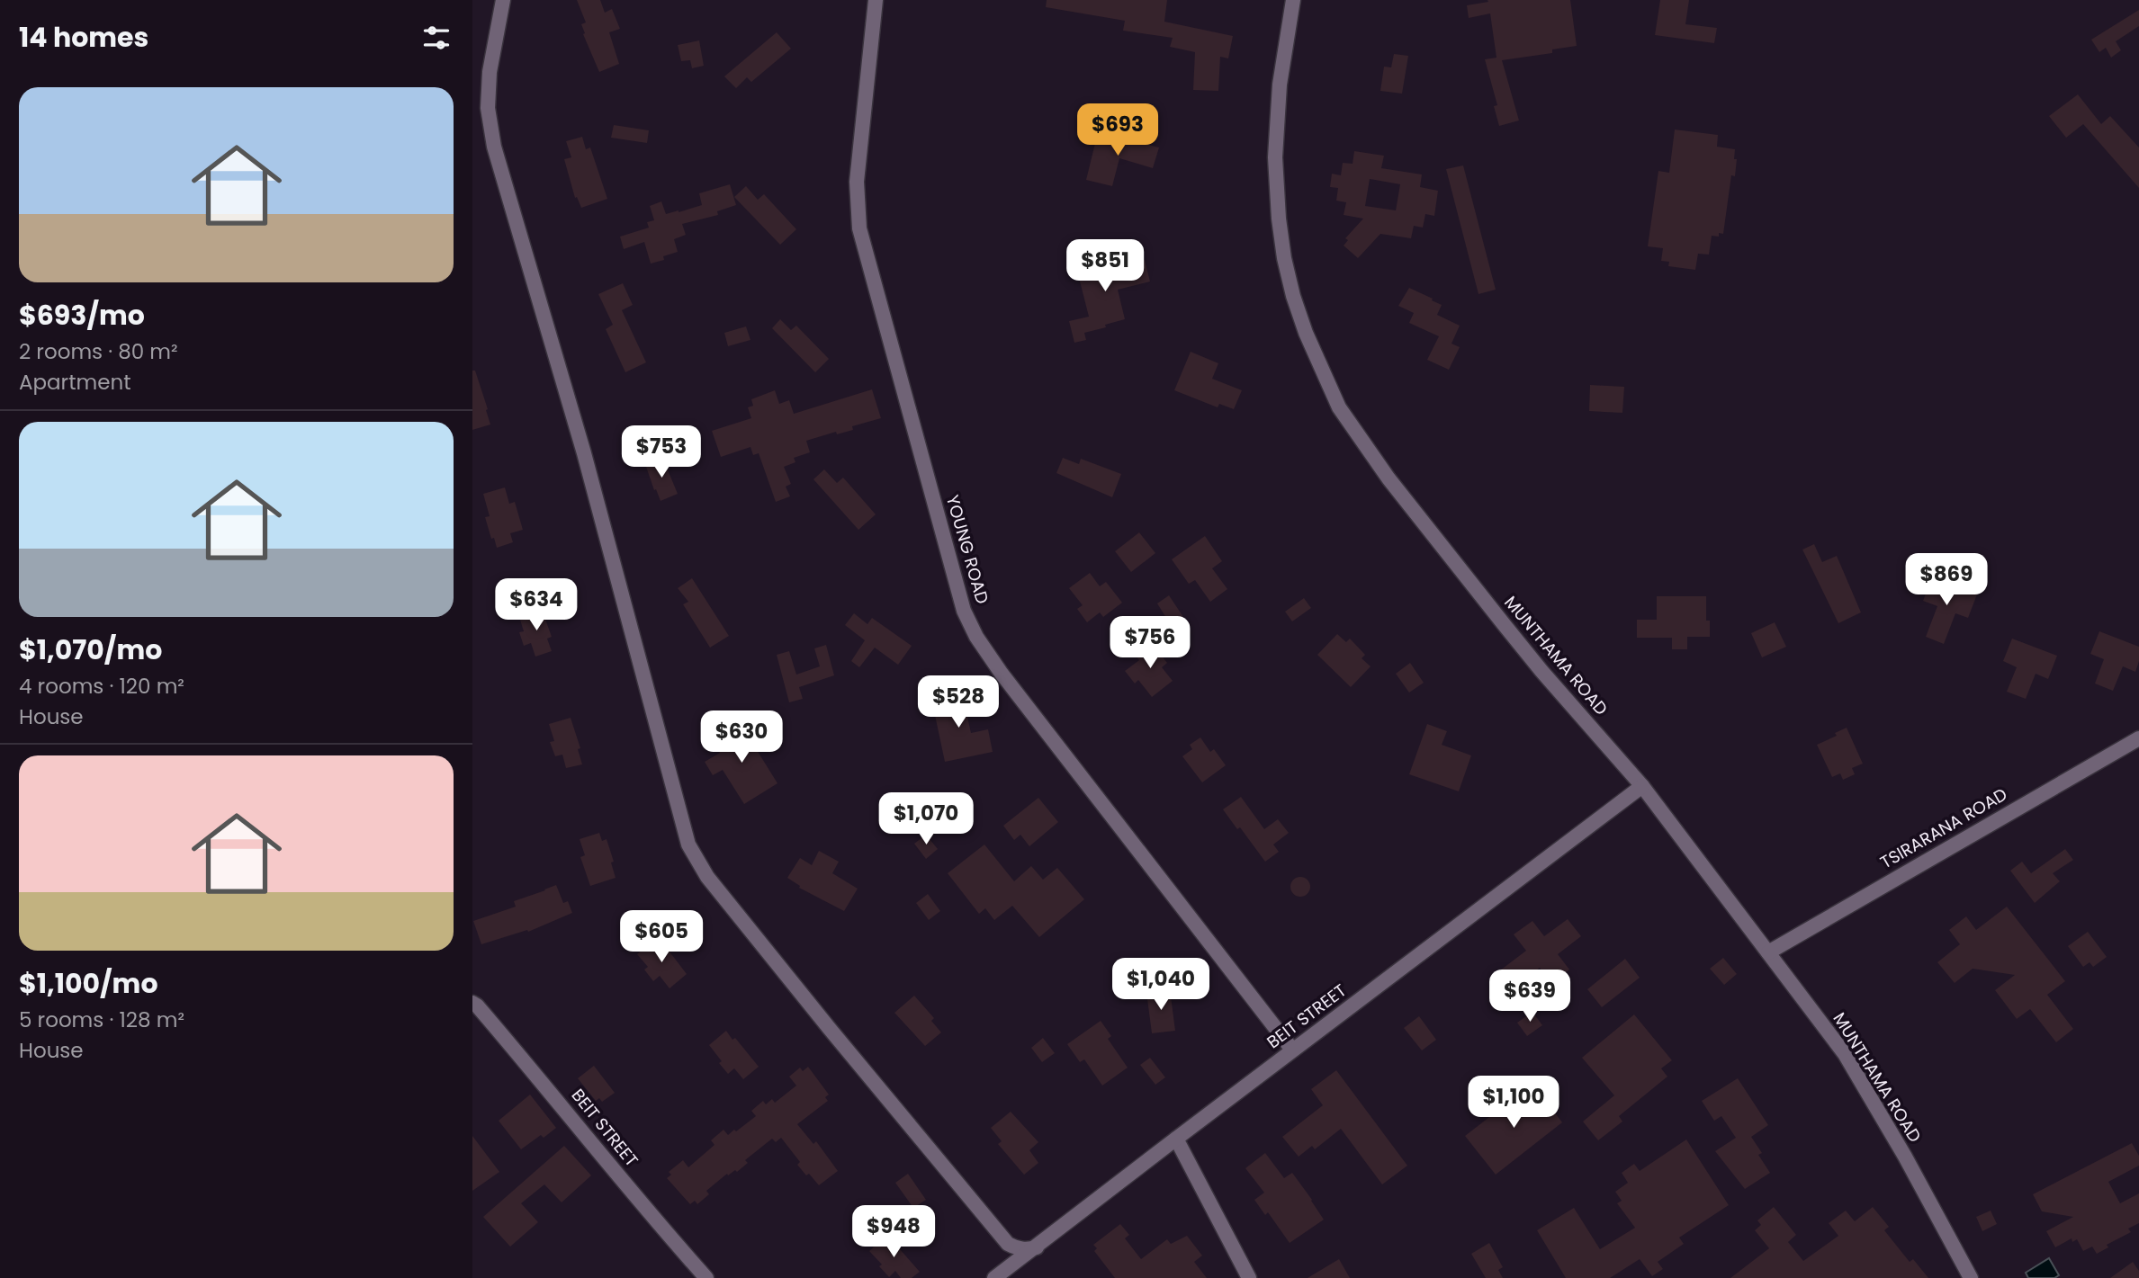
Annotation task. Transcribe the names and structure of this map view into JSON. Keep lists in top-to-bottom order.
{
  "streets": {
    "street": [
      "YOUNG ROAD",
      "MUNTHAMA ROAD",
      "TSIRARANA ROAD",
      "BEIT STREET"
    ]
  },
  "crossings": [
    ["YOUNG ROAD", "BEIT STREET"],
    ["MUNTHAMA ROAD", "TSIRARANA ROAD"],
    ["MUNTHAMA ROAD", "BEIT STREET"]
  ],
  "page": {
    "heading": "14 homes",
    "list": [
      {
        "name": "$693/mo",
        "note": "2 rooms · 80 m² · Apartment"
      },
      {
        "name": "$1,070/mo",
        "note": "4 rooms · 120 m² · House"
      },
      {
        "name": "$1,100/mo",
        "note": "5 rooms · 128 m² · House"
      }
    ],
    "price": [
      "$693",
      "$851",
      "$753",
      "$869",
      "$634",
      "$756",
      "$528",
      "$630",
      "$1,070",
      "$605",
      "$1,040",
      "$639",
      "$1,100",
      "$948"
    ]
  }
}
